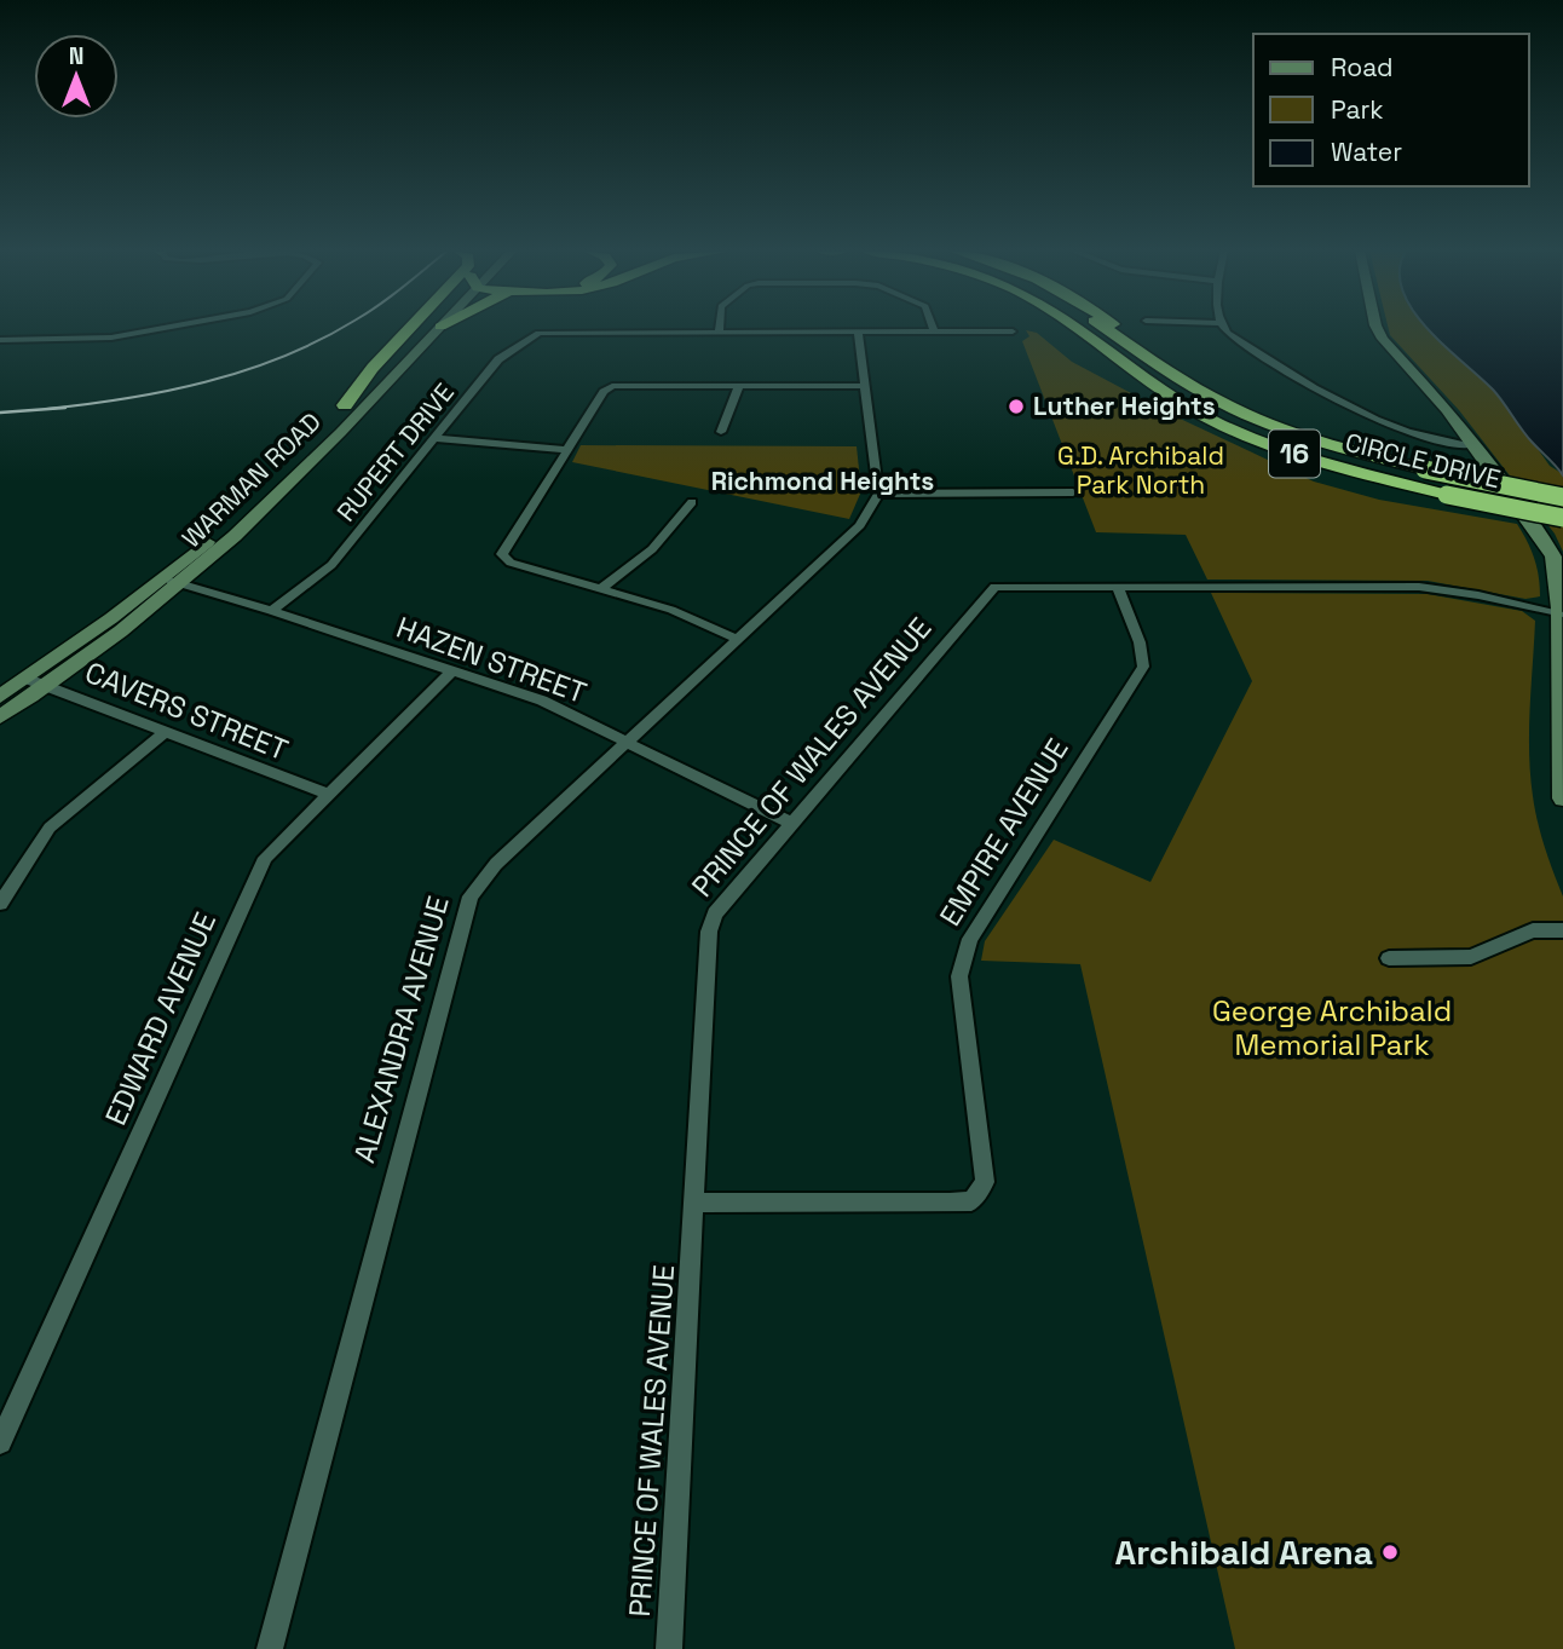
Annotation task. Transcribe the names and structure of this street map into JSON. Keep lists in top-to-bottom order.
{
  "streets": {
    "highway": ["16", "CIRCLE DRIVE"],
    "main road": ["WARMAN ROAD"],
    "street": [
      "RUPERT DRIVE",
      "HAZEN STREET",
      "CAVERS STREET",
      "PRINCE OF WALES AVENUE",
      "EMPIRE AVENUE",
      "EDWARD AVENUE",
      "ALEXANDRA AVENUE"
    ]
  },
  "crossings": [
    ["RUPERT DRIVE", "HAZEN STREET"],
    ["WARMAN ROAD", "HAZEN STREET"],
    ["WARMAN ROAD", "CAVERS STREET"],
    ["HAZEN STREET", "PRINCE OF WALES AVENUE"],
    ["HAZEN STREET", "EDWARD AVENUE"],
    ["HAZEN STREET", "ALEXANDRA AVENUE"],
    ["CAVERS STREET", "EDWARD AVENUE"],
    ["PRINCE OF WALES AVENUE", "EMPIRE AVENUE"]
  ],
  "districts": ["Richmond Heights"],
  "parks": ["G.D. Archibald Park North", "George Archibald Memorial Park"],
  "places": ["Luther Heights", "Archibald Arena"],
  "legend": ["Road", "Park", "Water"],
  "north": "top"
}
